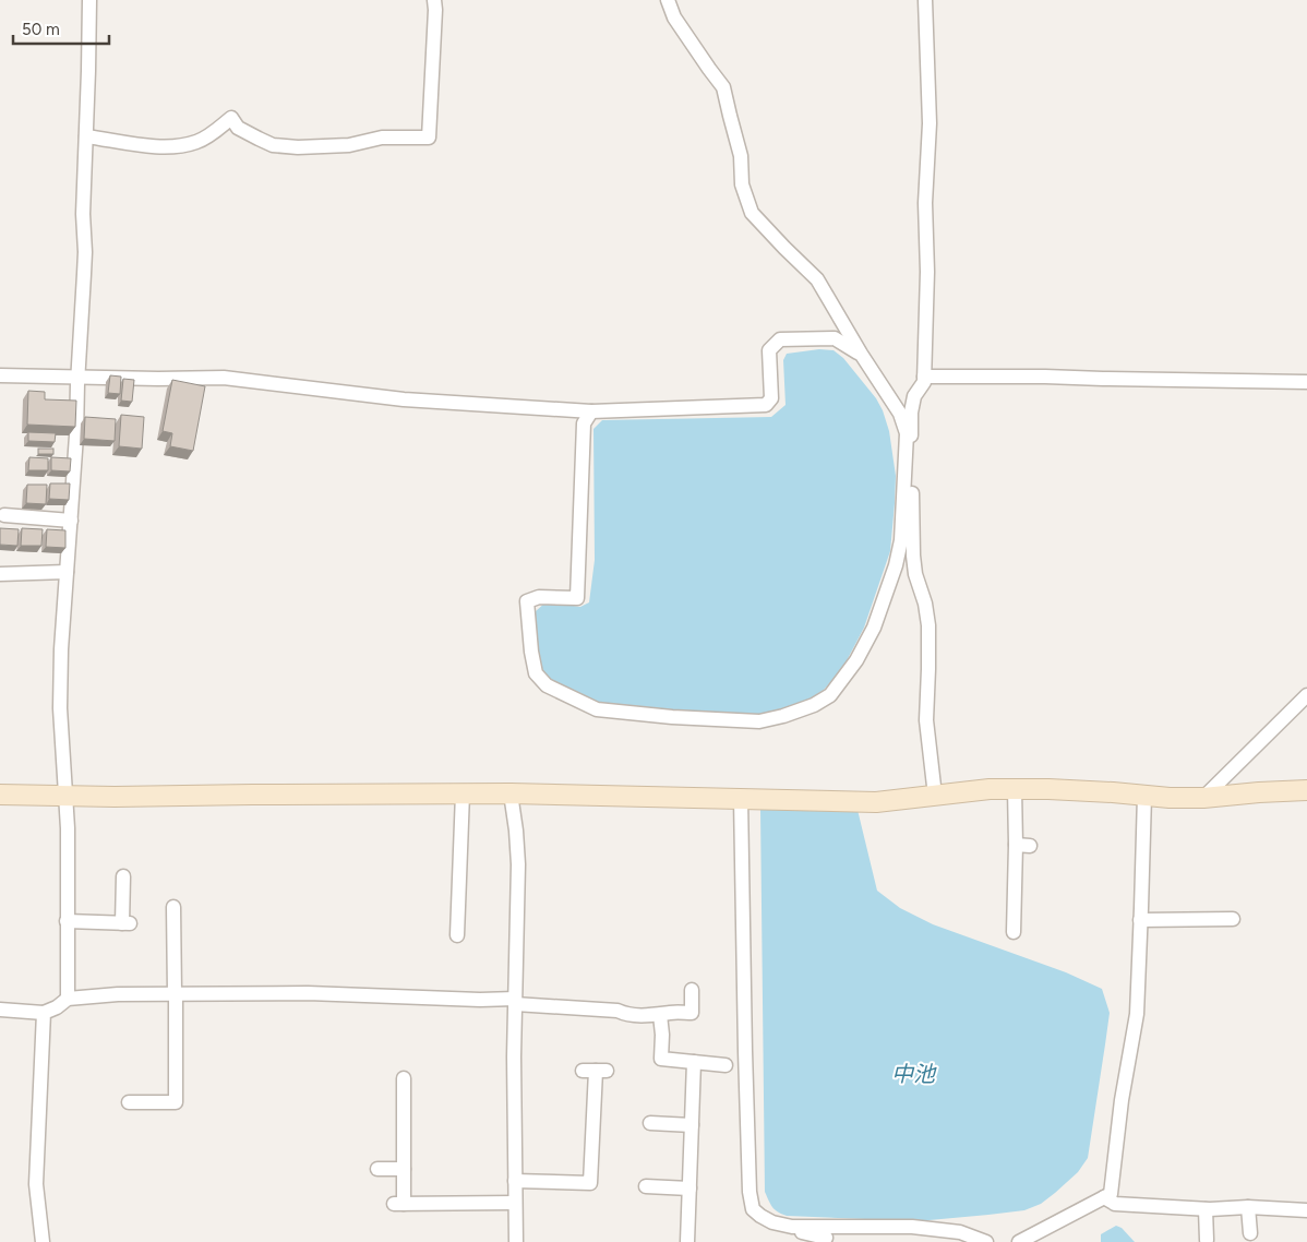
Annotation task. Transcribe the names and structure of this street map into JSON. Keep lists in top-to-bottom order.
{
  "water": ["中池"],
  "scale_bar": "50 m"
}
